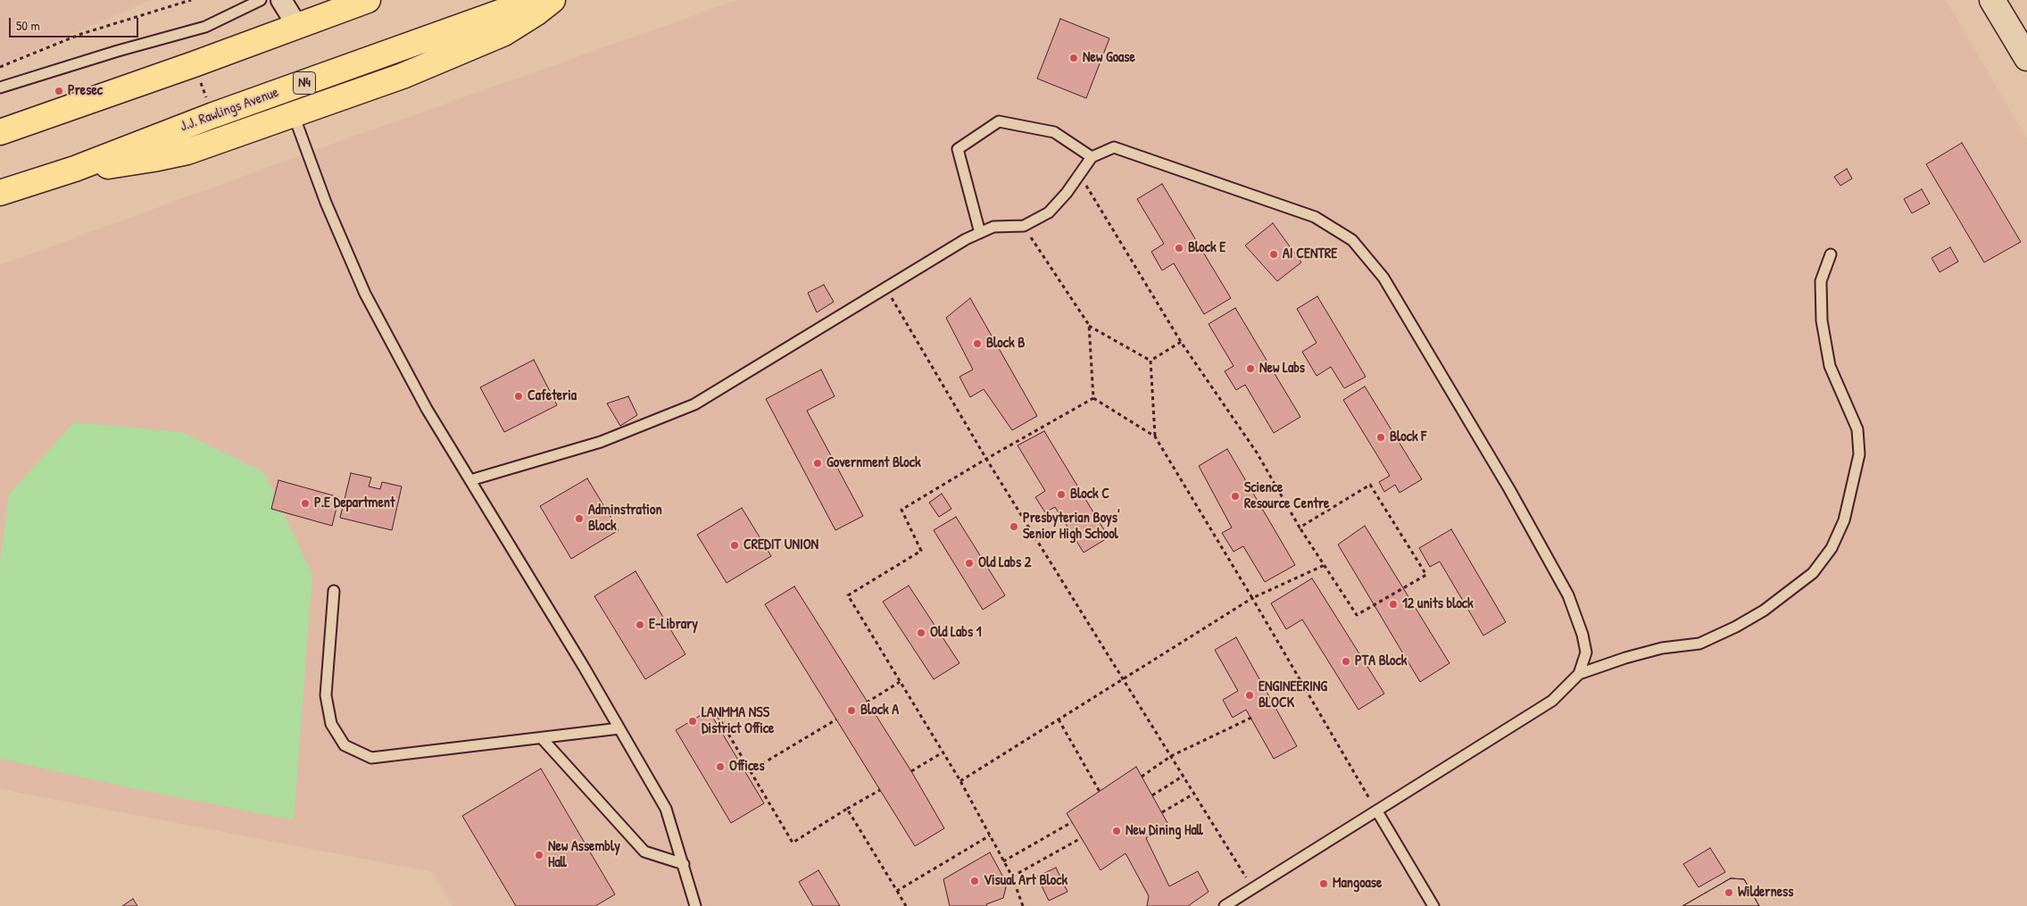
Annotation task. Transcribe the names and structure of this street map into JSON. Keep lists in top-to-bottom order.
{
  "streets": {
    "highway": ["N4", "J.J. Rawlings Avenue"]
  },
  "places": [
    "New Goase",
    "Presec",
    "Block E",
    "AI CENTRE",
    "Block B",
    "New Labs",
    "Cafeteria",
    "Block F",
    "Government Block",
    "Block C",
    "Science Resource Centre",
    "P.E Department",
    "Adminstration Block",
    "Presbyterian Boys' Senior High School",
    "CREDIT UNION",
    "Old Labs 2",
    "12 units block",
    "E-Library",
    "Old Labs 1",
    "PTA Block",
    "ENGINEERING BLOCK",
    "Block A",
    "LANMMA NSS District Office",
    "Offices",
    "New Dining Hall",
    "New Assembly Hall",
    "Visual Art Block",
    "Mangoase",
    "Wilderness"
  ],
  "scale_bar": "50 m"
}
